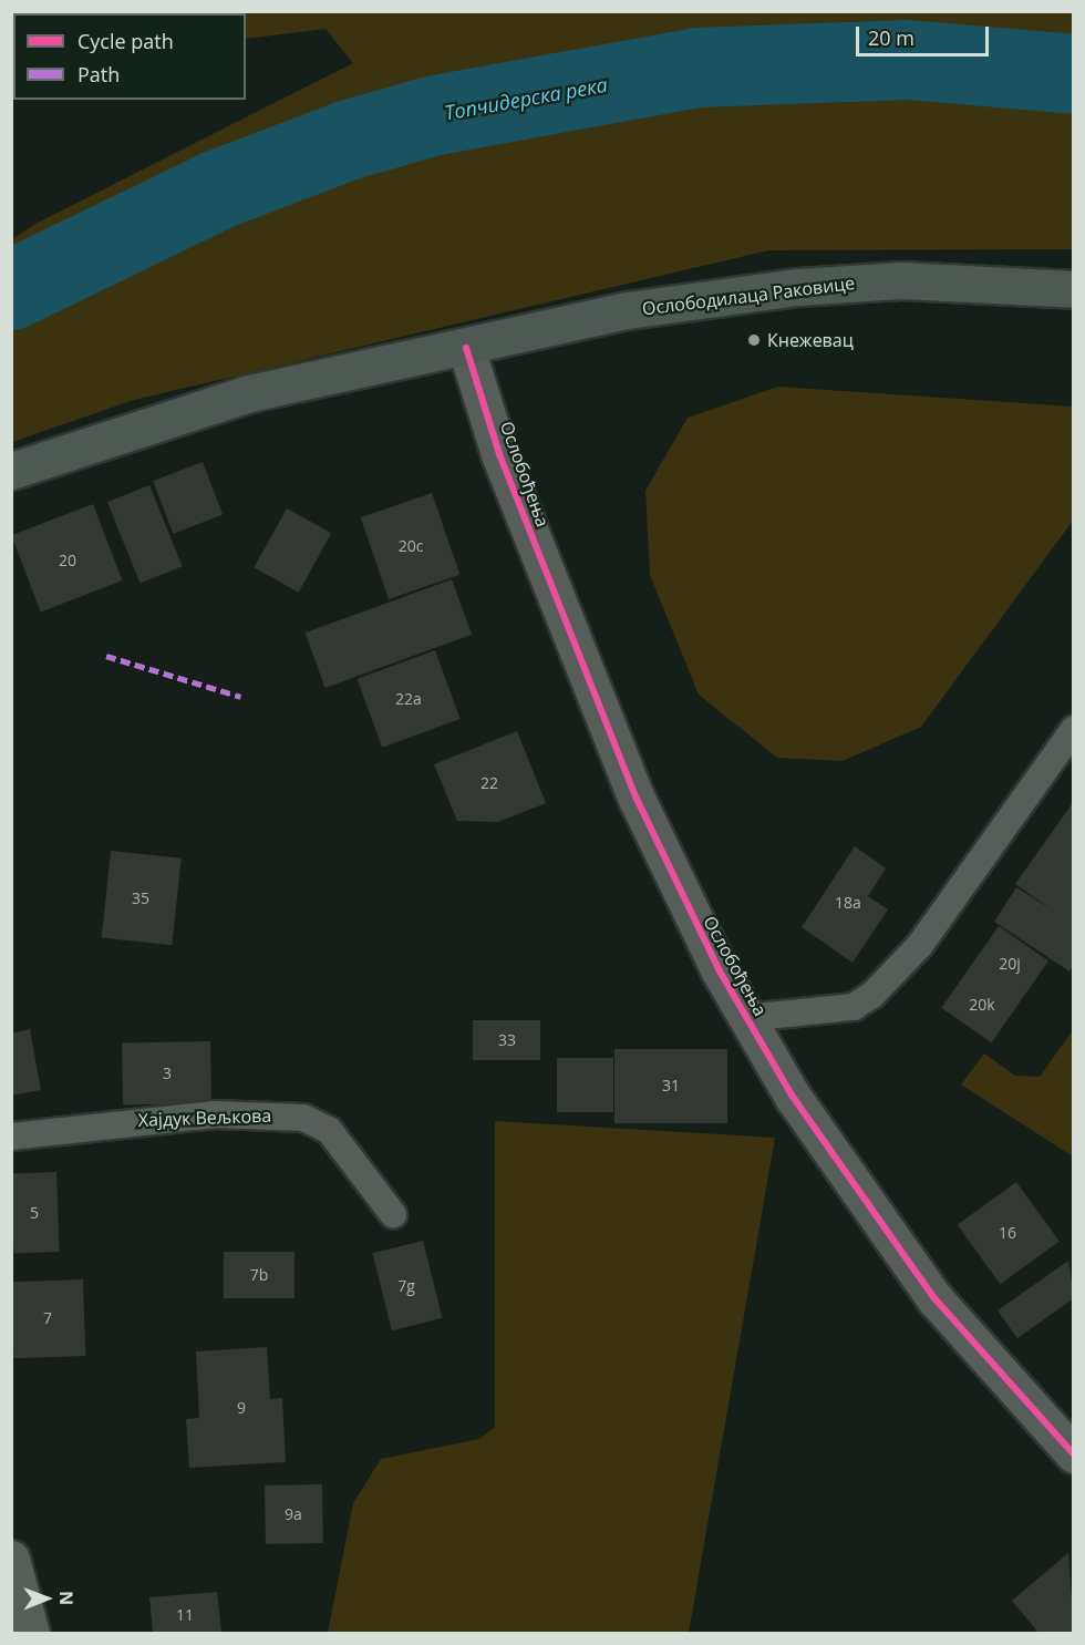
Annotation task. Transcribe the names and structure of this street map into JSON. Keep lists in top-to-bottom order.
{
  "streets": {
    "main road": ["Ослободилаца Раковице"],
    "street": ["Ослобођења"],
    "lane": ["Хајдук Вељкова"]
  },
  "crossings": [
    ["Ослободилаца Раковице", "Ослобођења"]
  ],
  "water": ["Топчидерска река"],
  "places": ["Кнежевац"],
  "house_numbers": [
    "20c",
    "20",
    "22a",
    "22",
    "35",
    "18a",
    "20j",
    "20k",
    "33",
    "3",
    "31",
    "5",
    "16",
    "7b",
    "7g",
    "7",
    "9",
    "9a",
    "11"
  ],
  "legend": ["Cycle path", "Path"],
  "scale_bar": "20 m",
  "north": "right"
}
